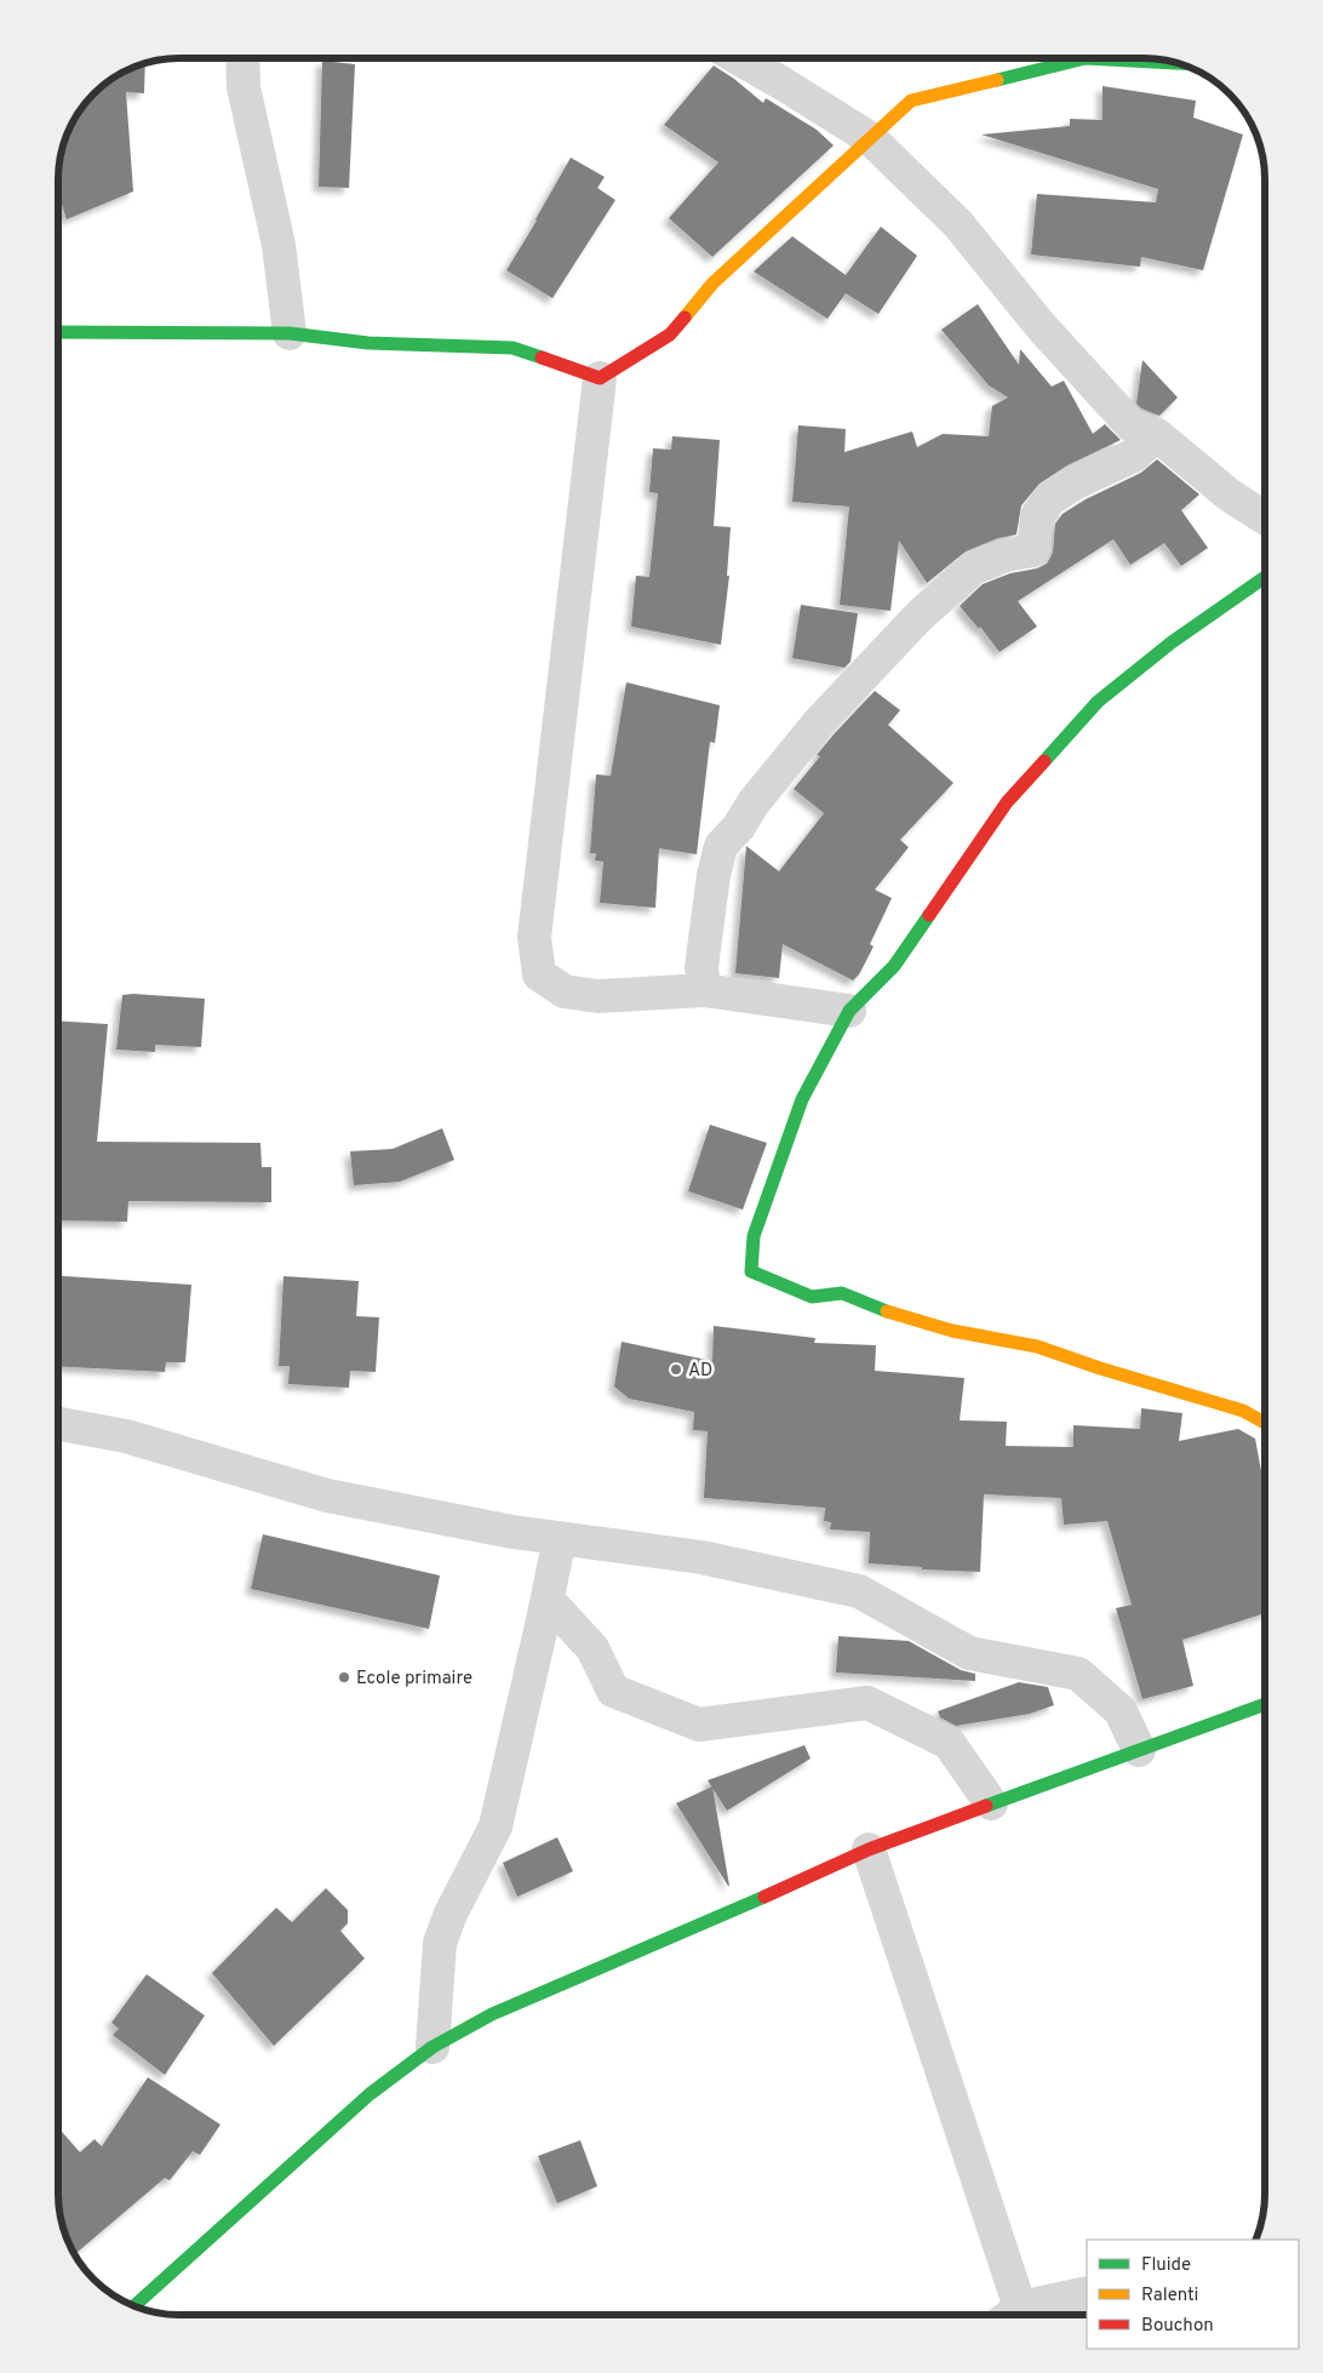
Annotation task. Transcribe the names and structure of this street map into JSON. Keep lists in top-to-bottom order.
{
  "places": ["AD", "Ecole primaire"],
  "legend": ["Fluide", "Ralenti", "Bouchon"]
}
